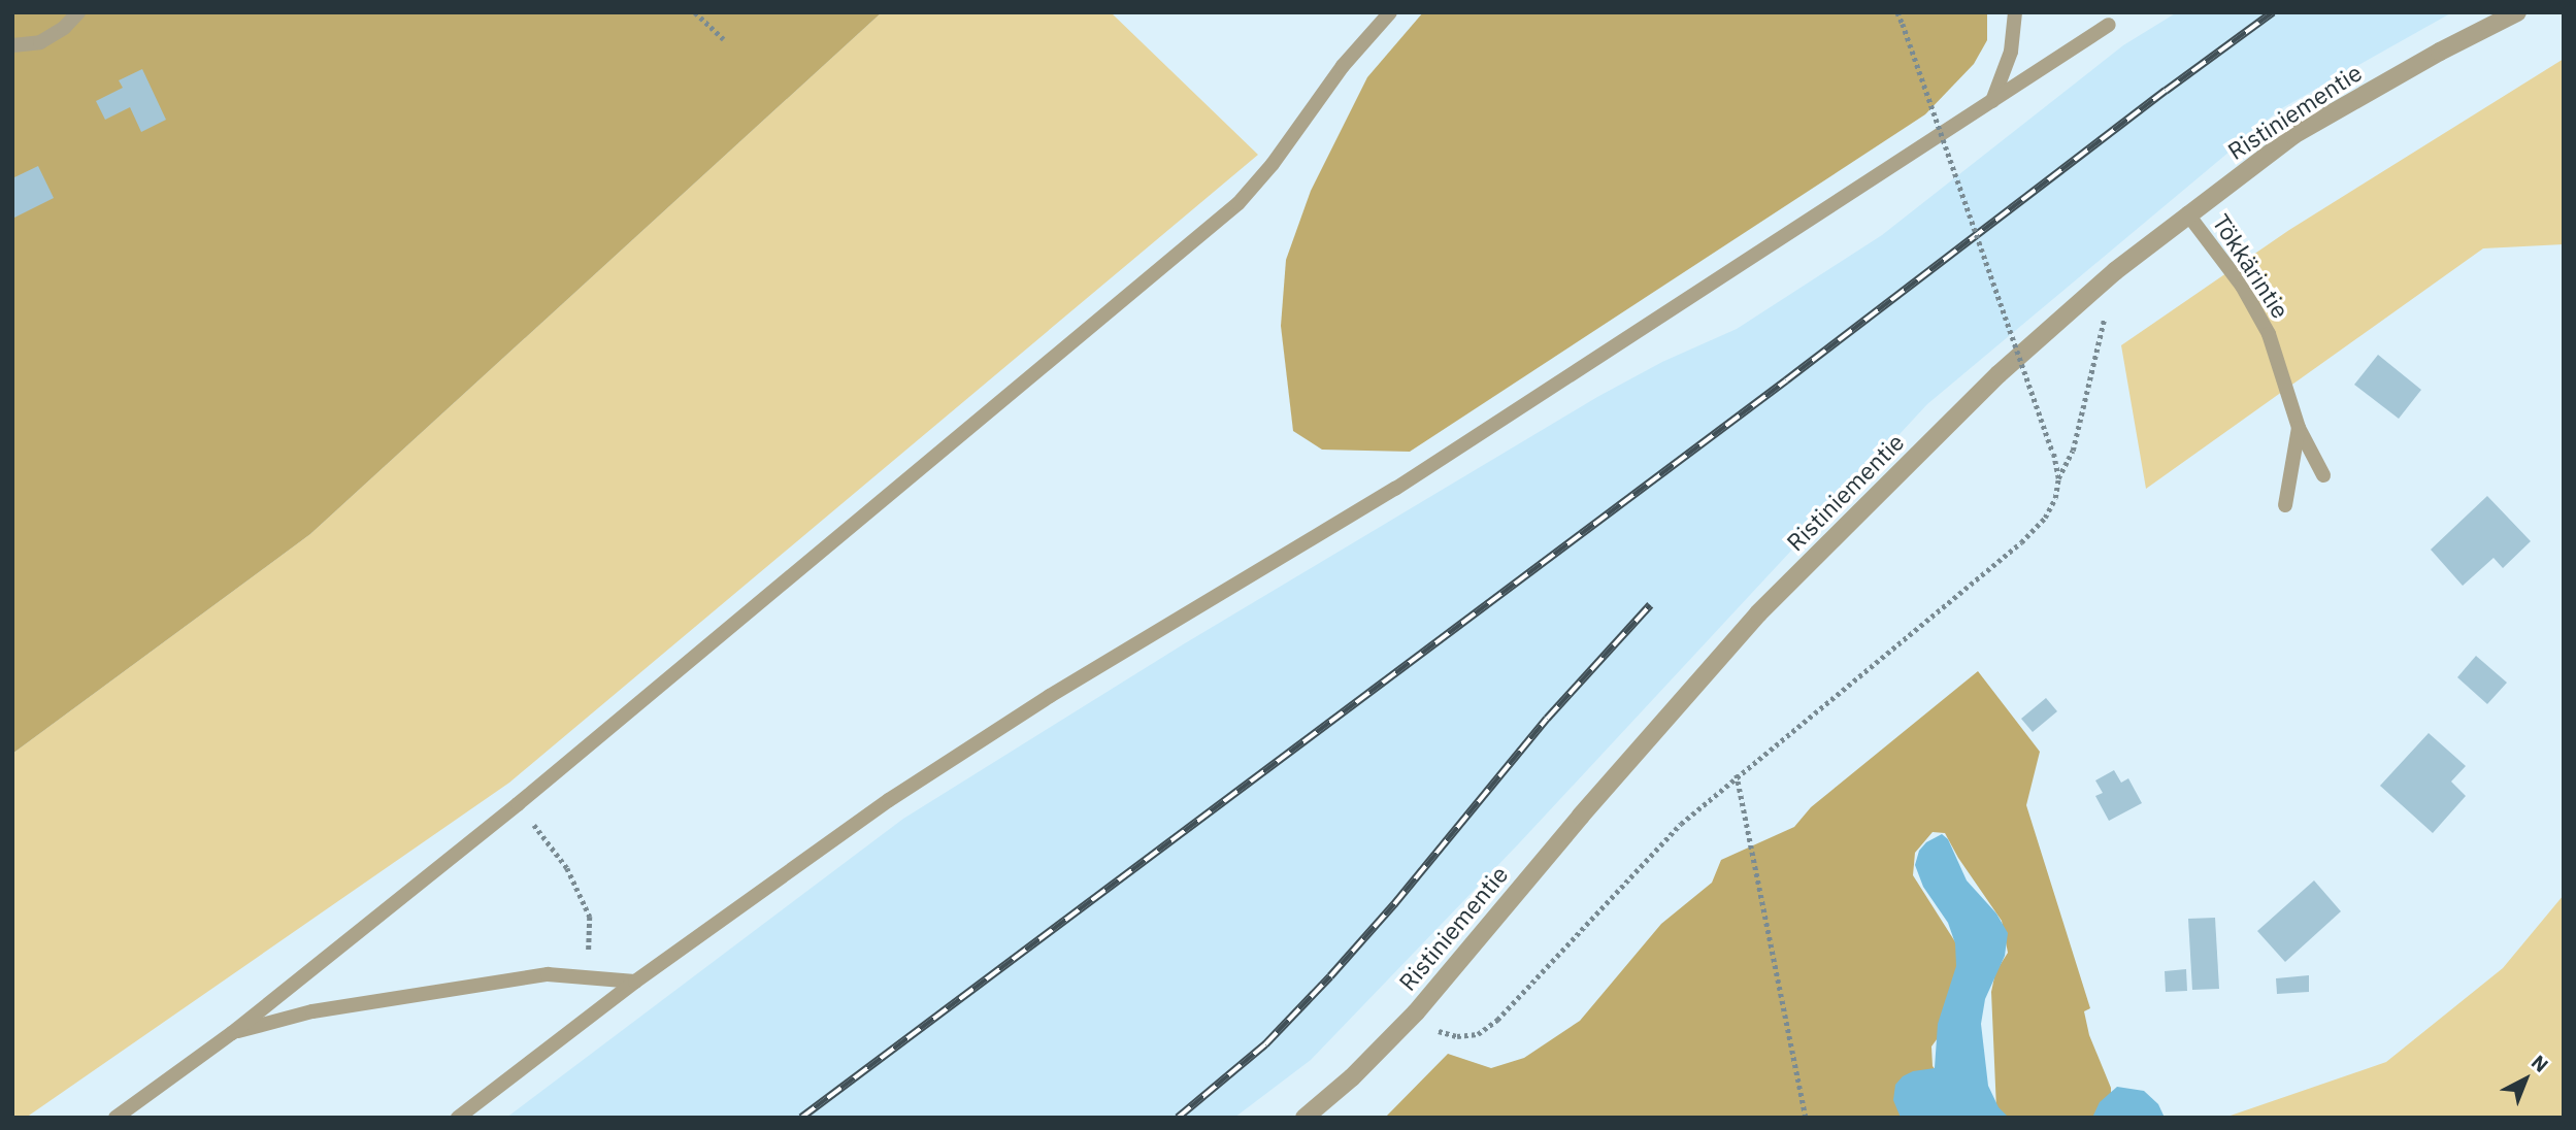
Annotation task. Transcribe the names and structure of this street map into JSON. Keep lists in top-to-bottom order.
{
  "streets": {
    "street": ["Ristiniementie"],
    "lane": ["Tökkärintie"]
  },
  "crossings": [
    ["Ristiniementie", "Tökkärintie"]
  ],
  "north": "top right"
}
